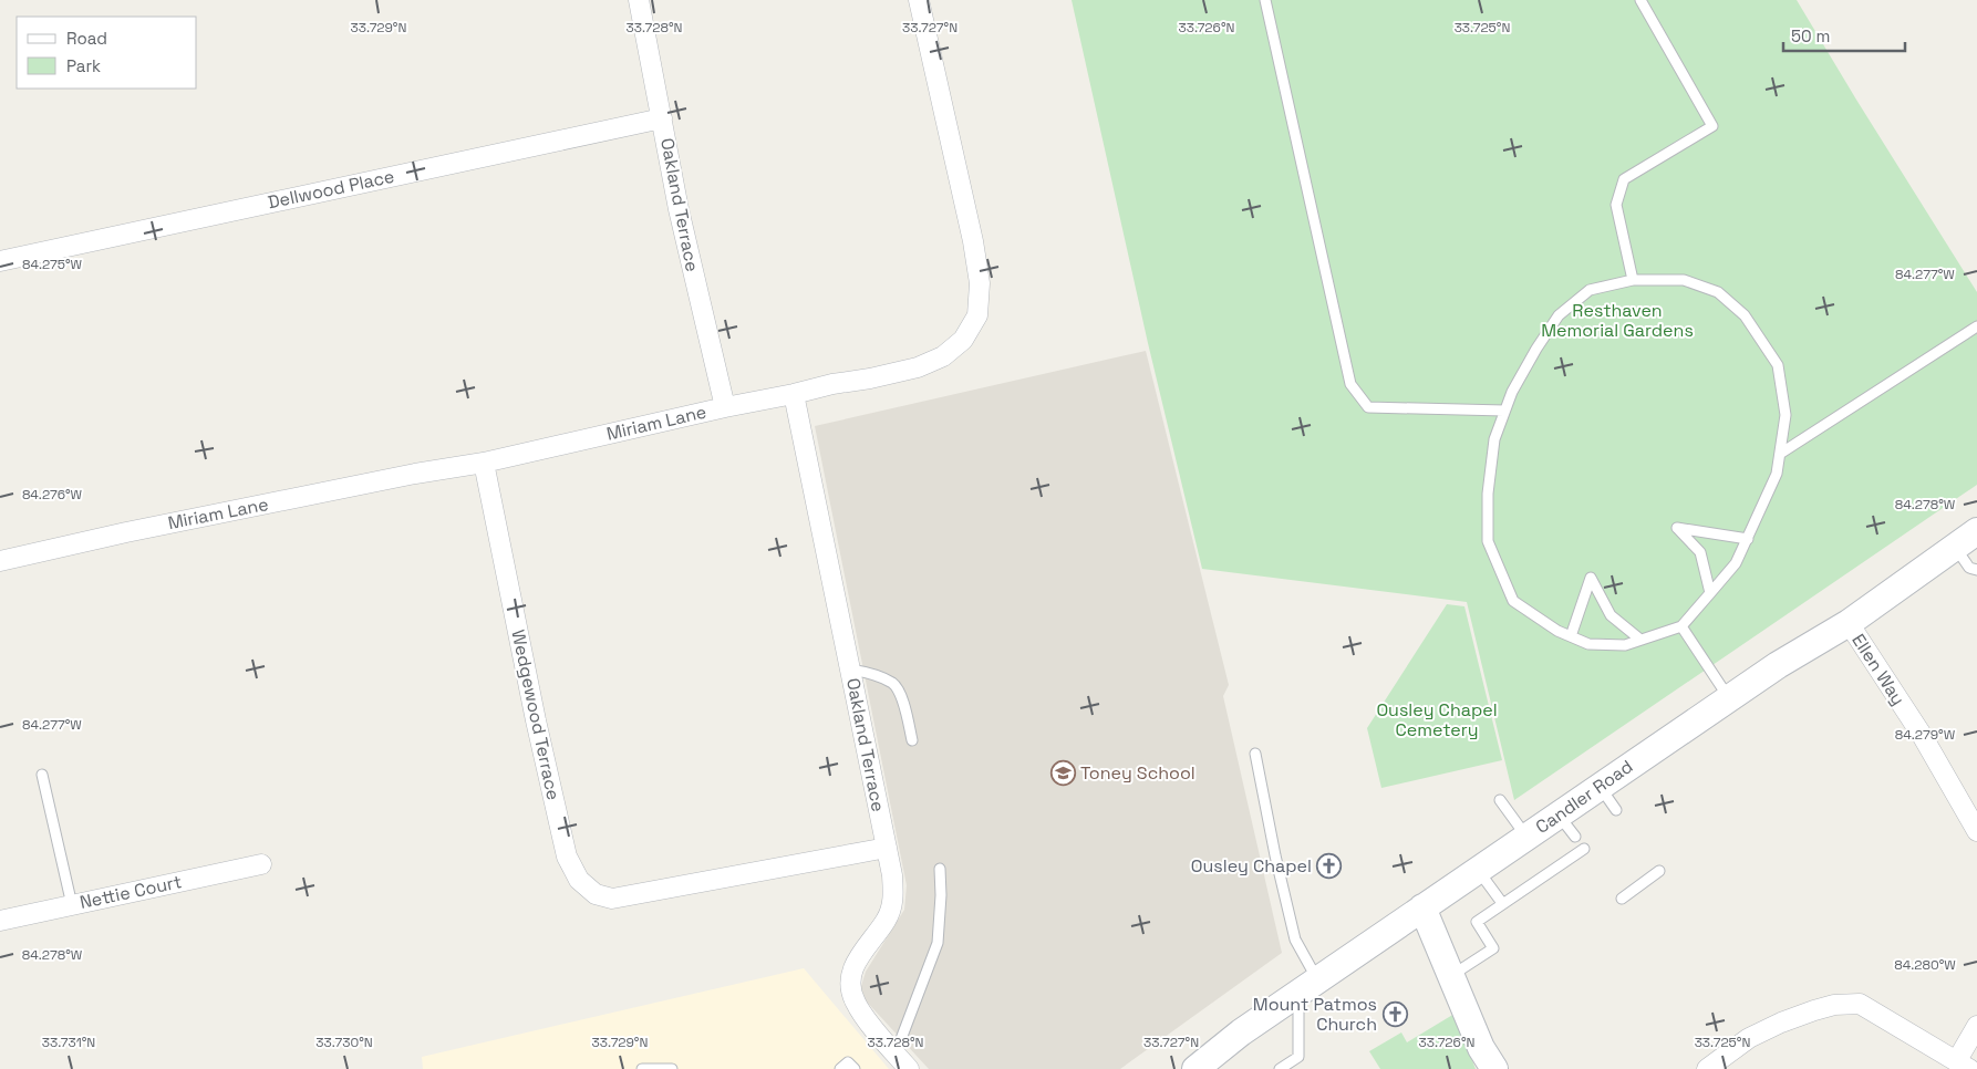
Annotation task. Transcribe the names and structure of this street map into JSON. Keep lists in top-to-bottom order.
{
  "streets": {
    "main road": ["Candler Road"],
    "street": [
      "Dellwood Place",
      "Oakland Terrace",
      "Miriam Lane",
      "Ellen Way",
      "Wedgewood Terrace",
      "Nettie Court"
    ]
  },
  "crossings": [
    ["Dellwood Place", "Oakland Terrace"],
    ["Oakland Terrace", "Miriam Lane"],
    ["Oakland Terrace", "Wedgewood Terrace"],
    ["Miriam Lane", "Wedgewood Terrace"],
    ["Ellen Way", "Candler Road"]
  ],
  "parks": ["Resthaven Memorial Gardens", "Ousley Chapel Cemetery"],
  "places": {
    "school or university": ["Toney School"],
    "church": ["Ousley Chapel", "Mount Patmos Church"]
  },
  "legend": ["Road", "Park"],
  "scale_bar": "50 m",
  "coordinates": [
    "33.729°N",
    "33.728°N",
    "33.727°N",
    "33.726°N",
    "33.725°N",
    "84.275°W",
    "84.277°W",
    "84.276°W",
    "84.278°W",
    "84.279°W",
    "84.280°W",
    "33.731°N",
    "33.730°N"
  ]
}
